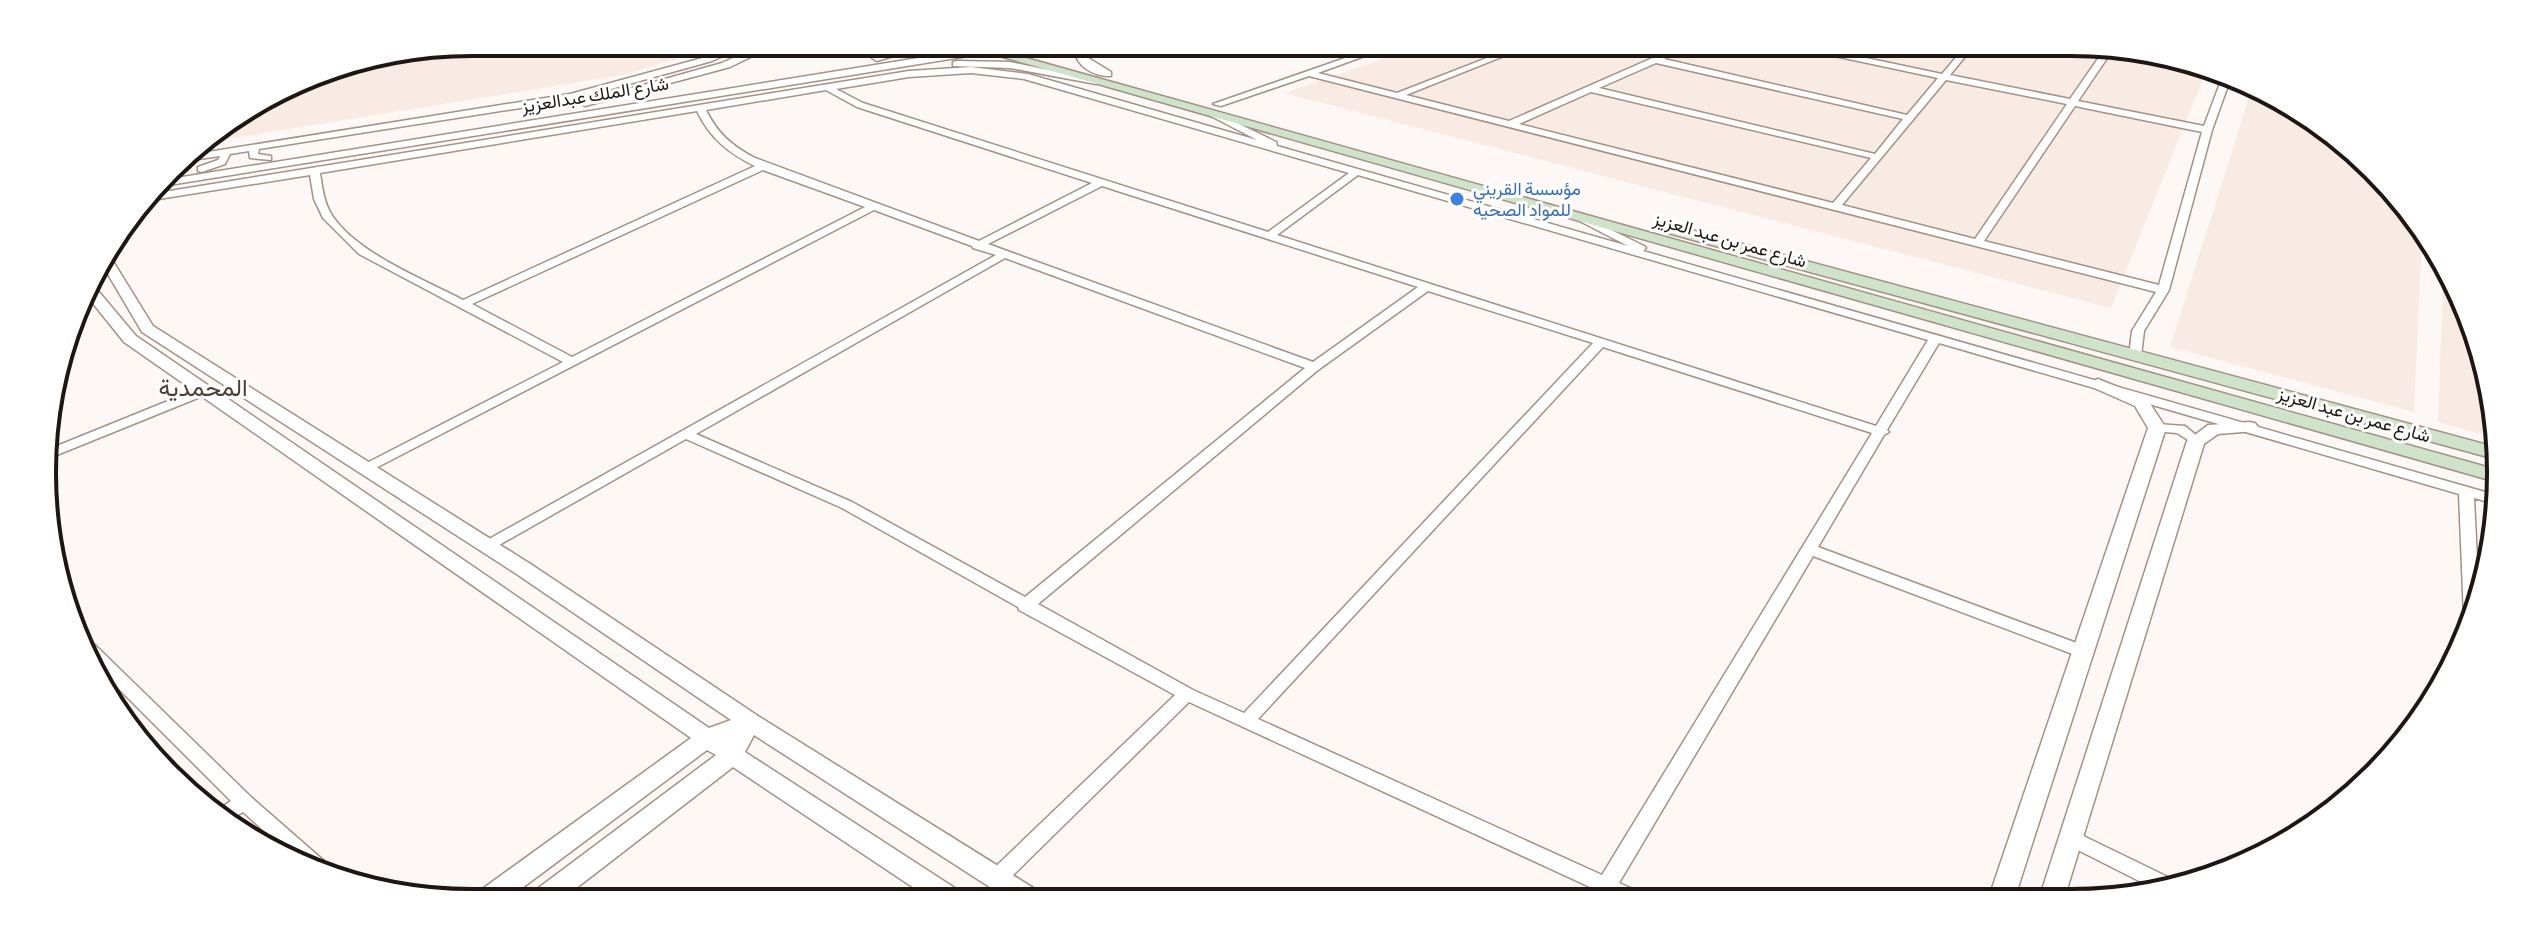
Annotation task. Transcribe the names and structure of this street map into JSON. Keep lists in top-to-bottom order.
{
  "streets": {
    "main road": ["شارع عمر بن عبد العزيز"],
    "street": ["شارع الملك عبدالعزيز"]
  },
  "districts": ["المحمدية"],
  "places": ["مؤسسة القريني للمواد الصحيه"]
}
